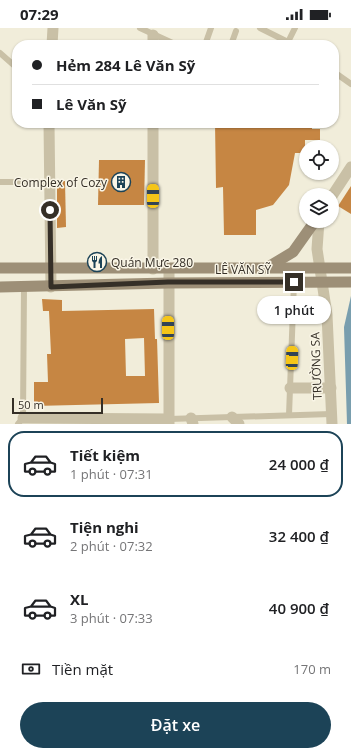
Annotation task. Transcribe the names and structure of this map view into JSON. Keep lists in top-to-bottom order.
{
  "streets": {
    "main road": ["LÊ VĂN SỸ"],
    "street": ["TRƯỜNG SA"]
  },
  "crossings": [
    ["LÊ VĂN SỸ", "TRƯỜNG SA"]
  ],
  "places": {
    "building": ["Complex of Cozy"],
    "restaurant": ["Quán Mực 280"]
  },
  "scale_bar": "50 m",
  "page": {
    "status": "07:29",
    "banner": ["Hẻm 284 Lê Văn Sỹ", "Lê Văn Sỹ"],
    "bubble": "1 phút",
    "scale": "50 m",
    "list": [
      {
        "name": "Tiết kiệm",
        "note": "1 phút · 07:31",
        "value": "24 000 ₫"
      },
      {
        "name": "Tiện nghi",
        "note": "2 phút · 07:32",
        "value": "32 400 ₫"
      },
      {
        "name": "XL",
        "note": "3 phút · 07:33",
        "value": "40 900 ₫"
      }
    ],
    "pay": ["Tiền mặt", "170 m"],
    "buttons": "Đặt xe"
  }
}
